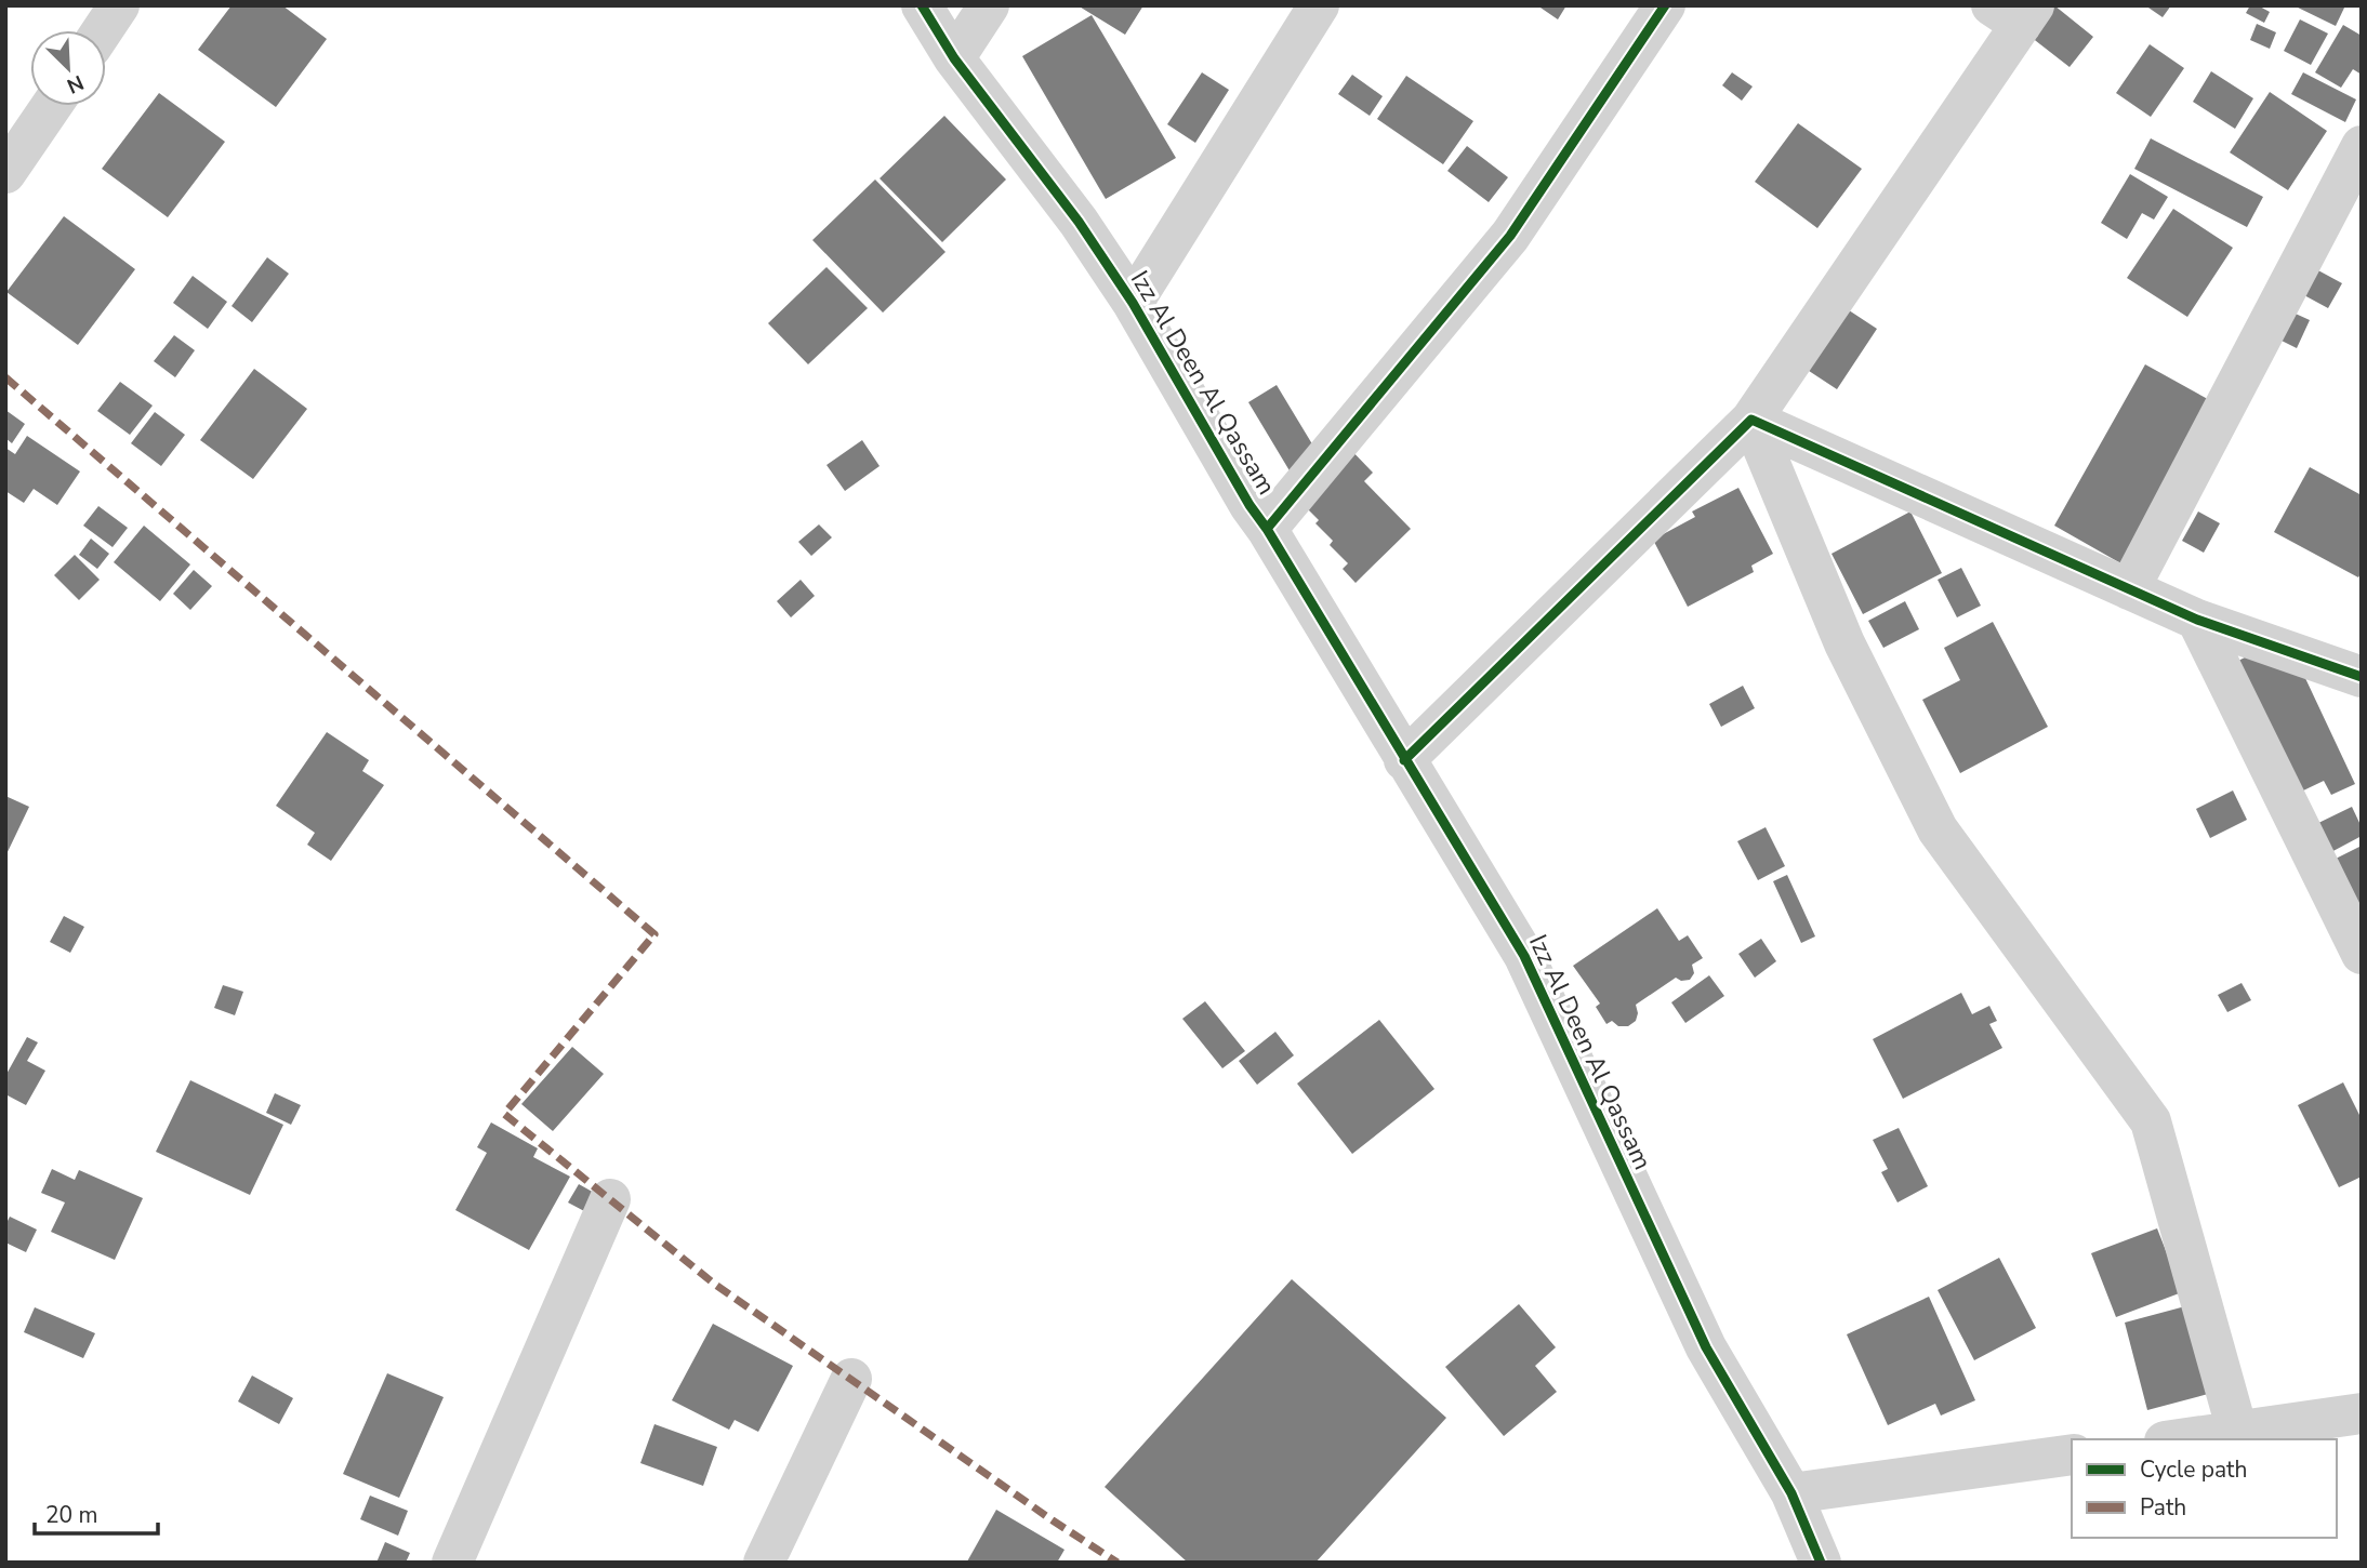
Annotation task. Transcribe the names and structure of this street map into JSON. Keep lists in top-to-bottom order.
{
  "streets": {
    "street": ["Izz Al Deen Al Qassam"]
  },
  "legend": ["Cycle path", "Path"],
  "scale_bar": "20 m",
  "north": "bottom right"
}
